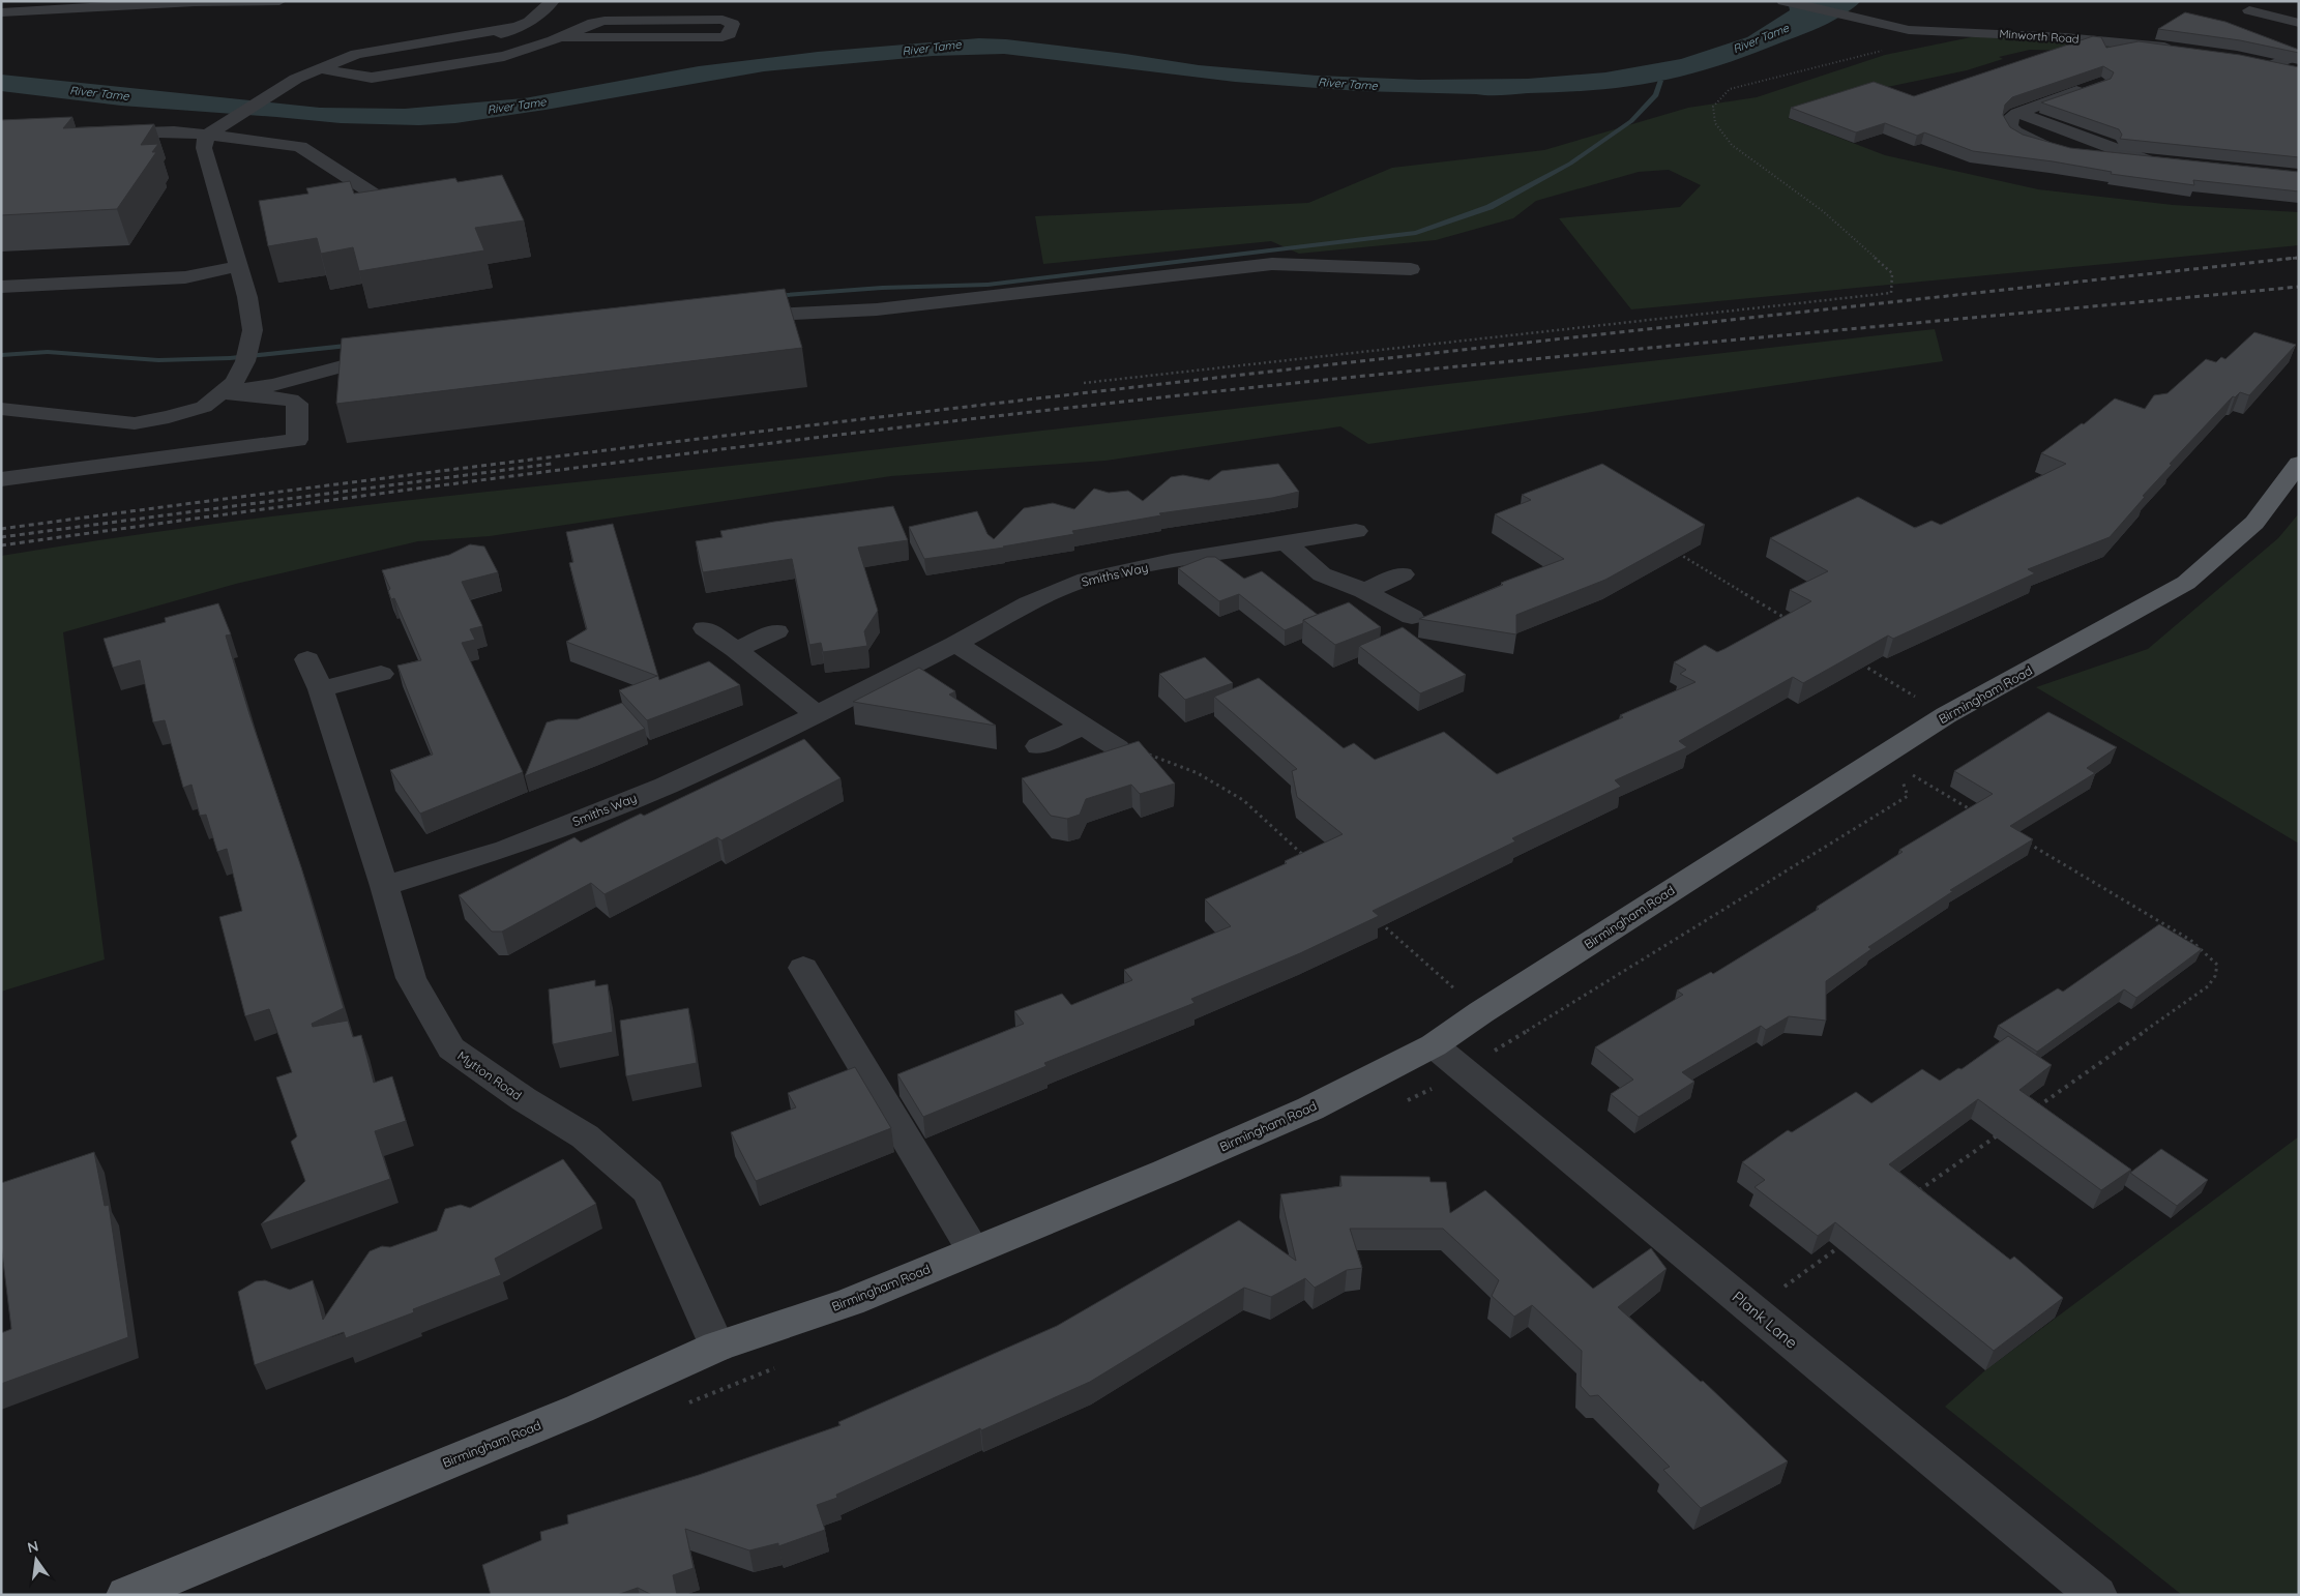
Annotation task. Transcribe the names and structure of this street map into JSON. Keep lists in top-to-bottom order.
{
  "streets": {
    "main road": ["Birmingham Road"],
    "street": [
      "Minworth Road",
      "Smiths Way",
      "Mytton Road",
      "Plank Lane"
    ]
  },
  "crossings": [
    ["Smiths Way", "Mytton Road"],
    ["Birmingham Road", "Mytton Road"],
    ["Birmingham Road", "Plank Lane"]
  ],
  "water": ["River Tame"],
  "north": "top"
}
